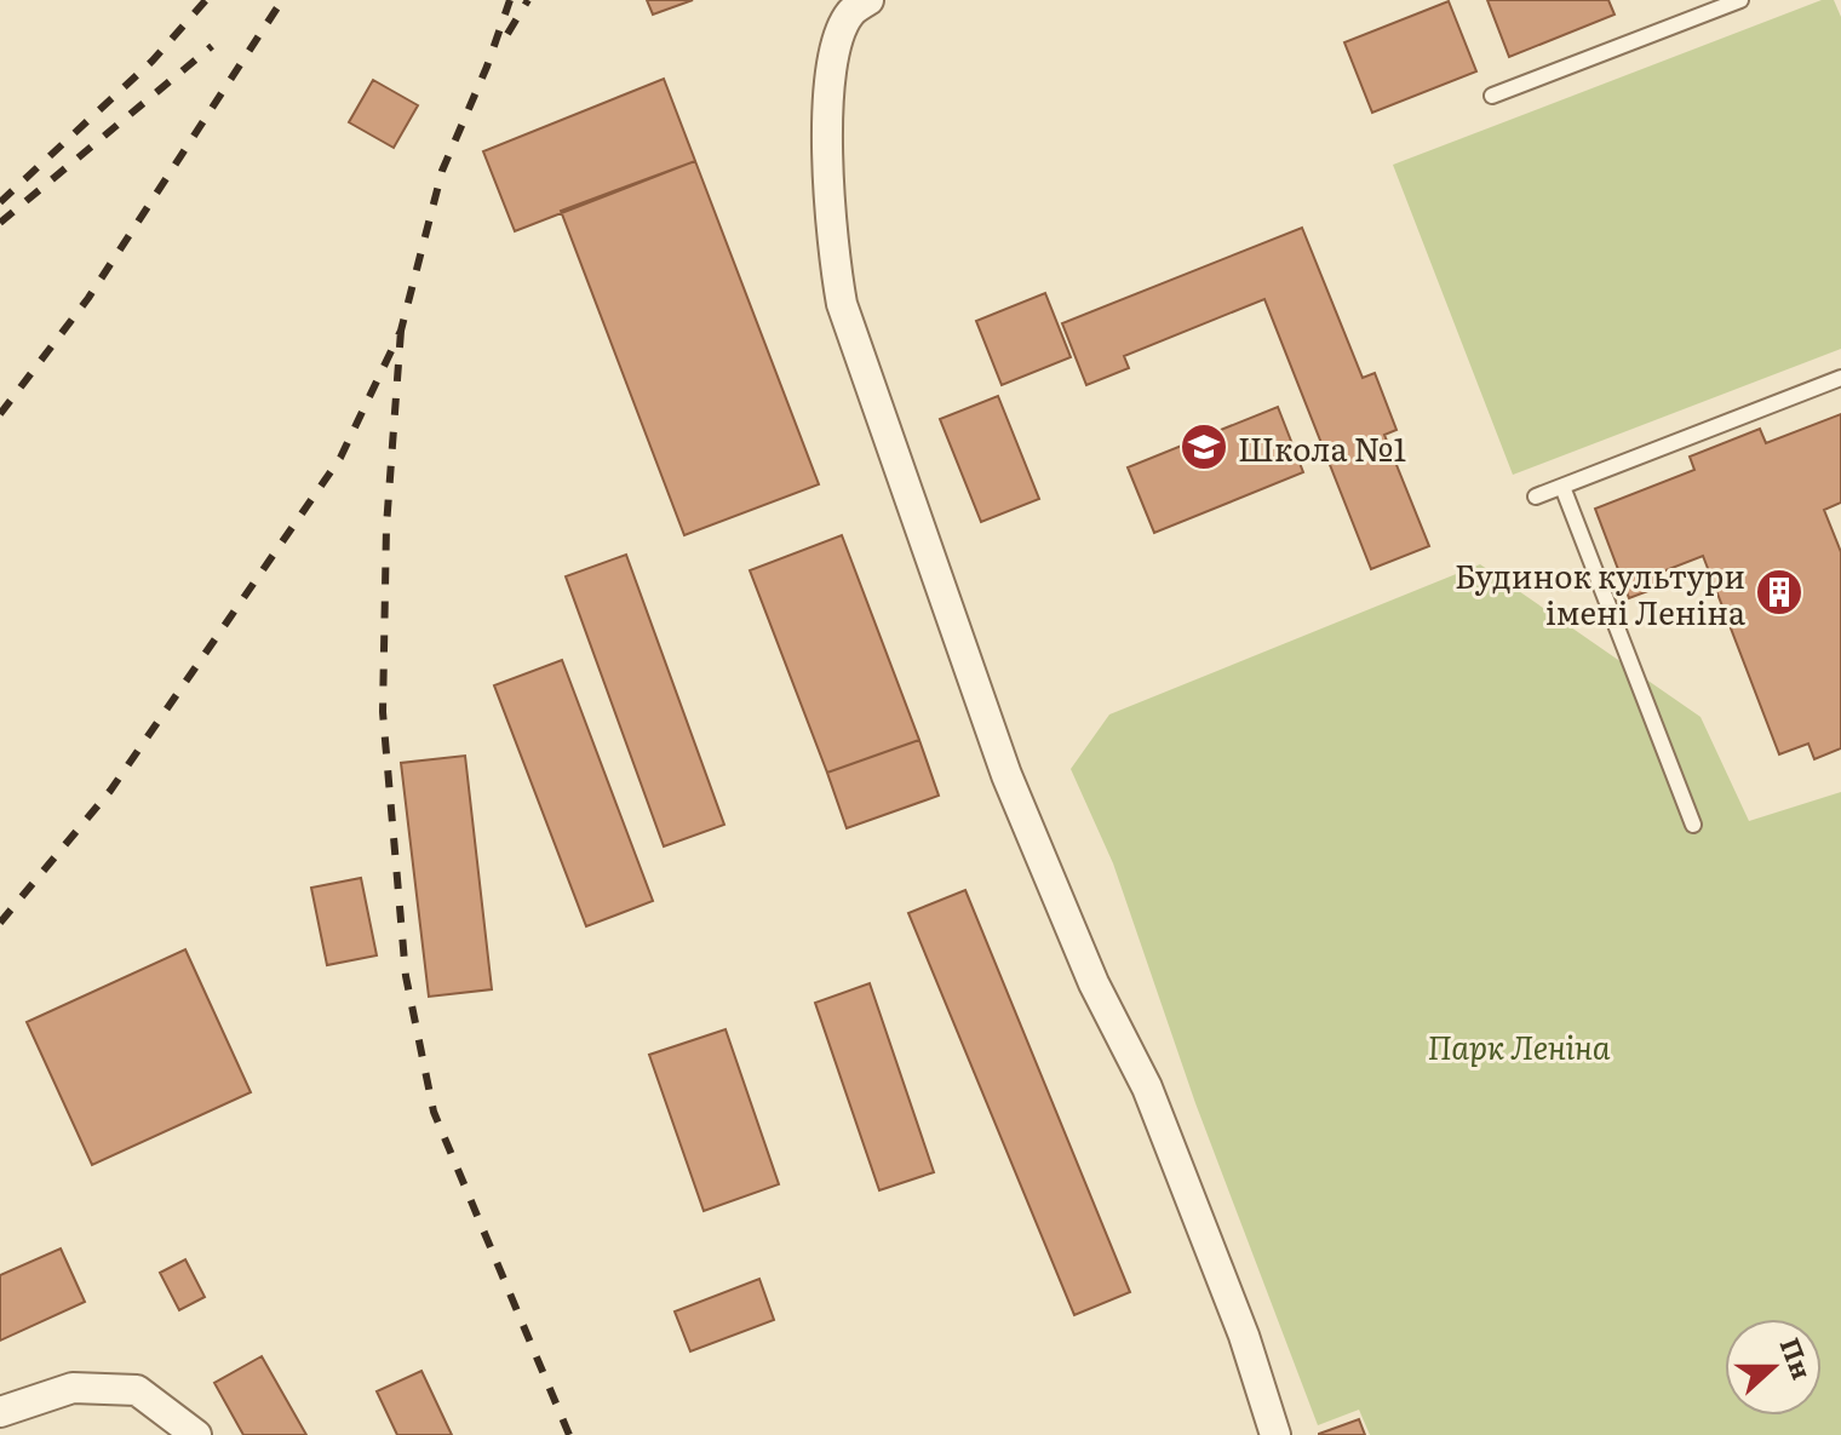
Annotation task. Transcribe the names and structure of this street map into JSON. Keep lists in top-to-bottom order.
{
  "parks": ["Парк Леніна"],
  "places": {
    "school or university": ["Школа №1"],
    "building": ["Будинок культури імені Леніна"]
  },
  "north": "right"
}
